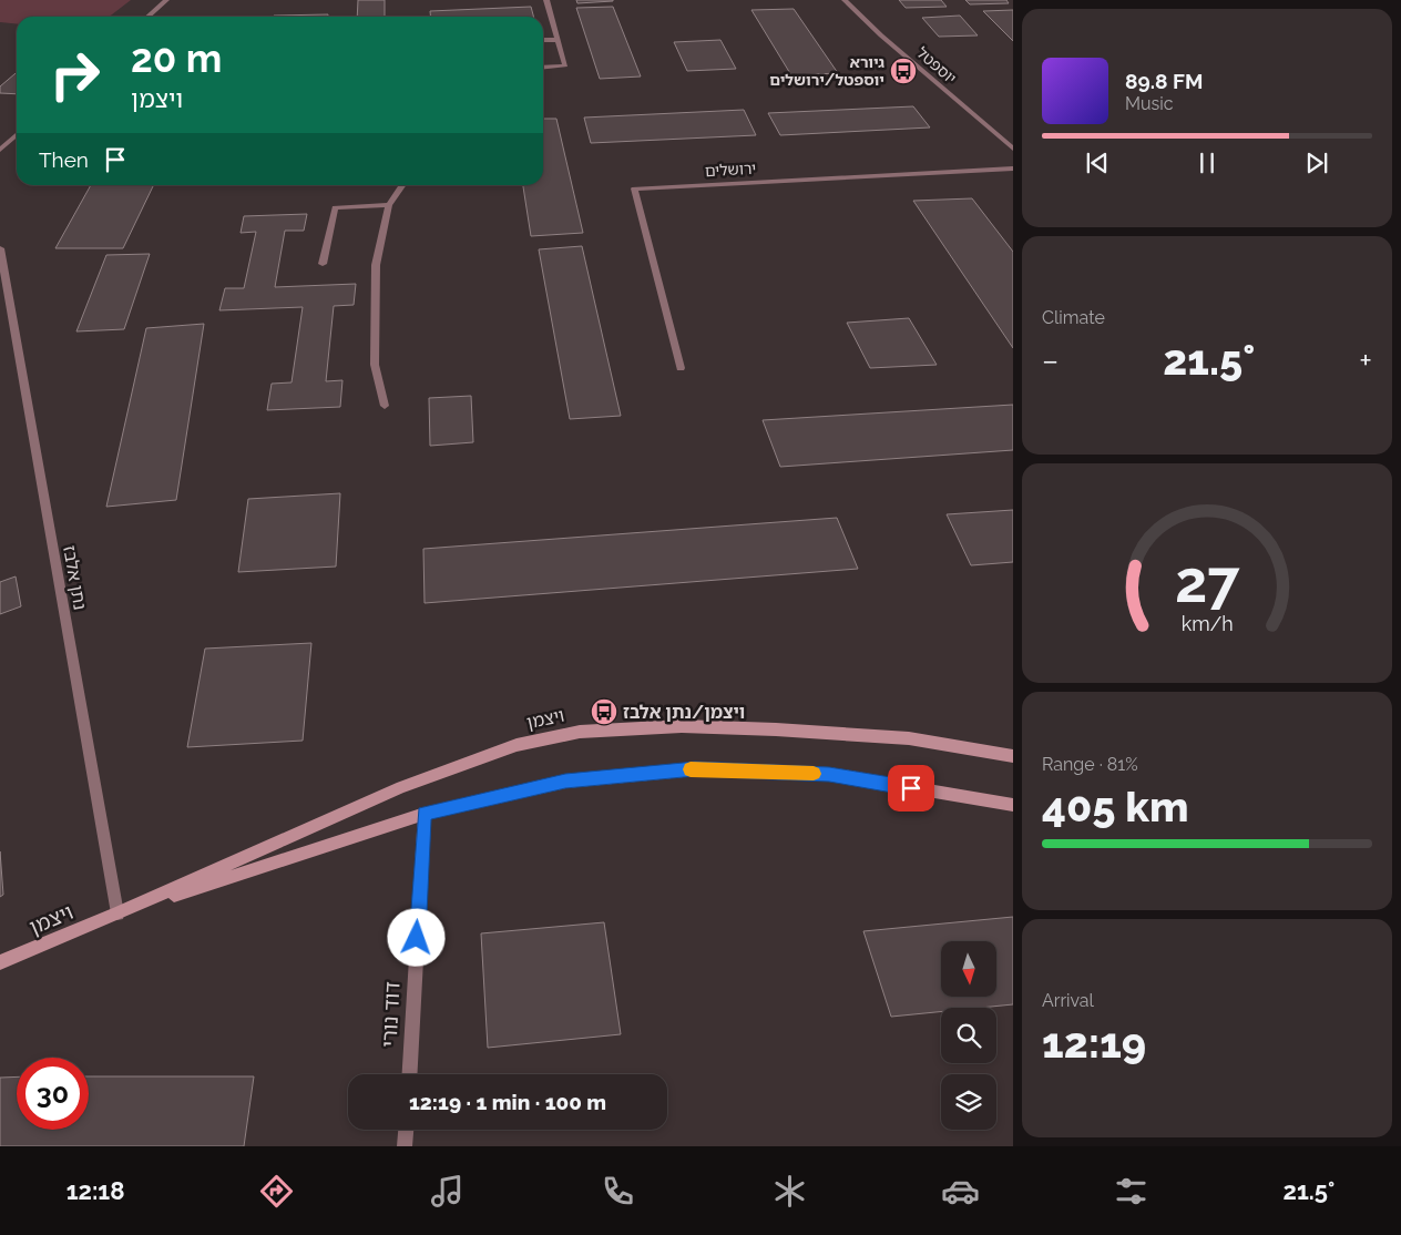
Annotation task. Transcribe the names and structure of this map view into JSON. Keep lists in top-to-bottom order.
{
  "streets": {
    "street": [
      "יוספטל",
      "ירושלים",
      "נתן אלבז",
      "ויצמן",
      "דוד נורי"
    ]
  },
  "crossings": [
    ["נתן אלבז", "ויצמן"],
    ["ויצמן", "דוד נורי"]
  ],
  "places": {
    "bus stop": ["גיורא יוספטל/ירושלים", "ויצמן/נתן אלבז"]
  },
  "north": "bottom",
  "page": {
    "turn": ["20 m", "ויצמן"],
    "song": ["89.8 FM", "Music"],
    "then": "Then",
    "tile": [
      "Climate",
      ["Range · 81%", "405 km"],
      ["Arrival", "12:19"]
    ],
    "heat": ["−", "21.5°", "+"],
    "limit": "30",
    "trip": "12:19 · 1 min · 100 m",
    "tabs": ["12:18", "21.5°"],
    "gauge": ["27", "km/h"]
  }
}
